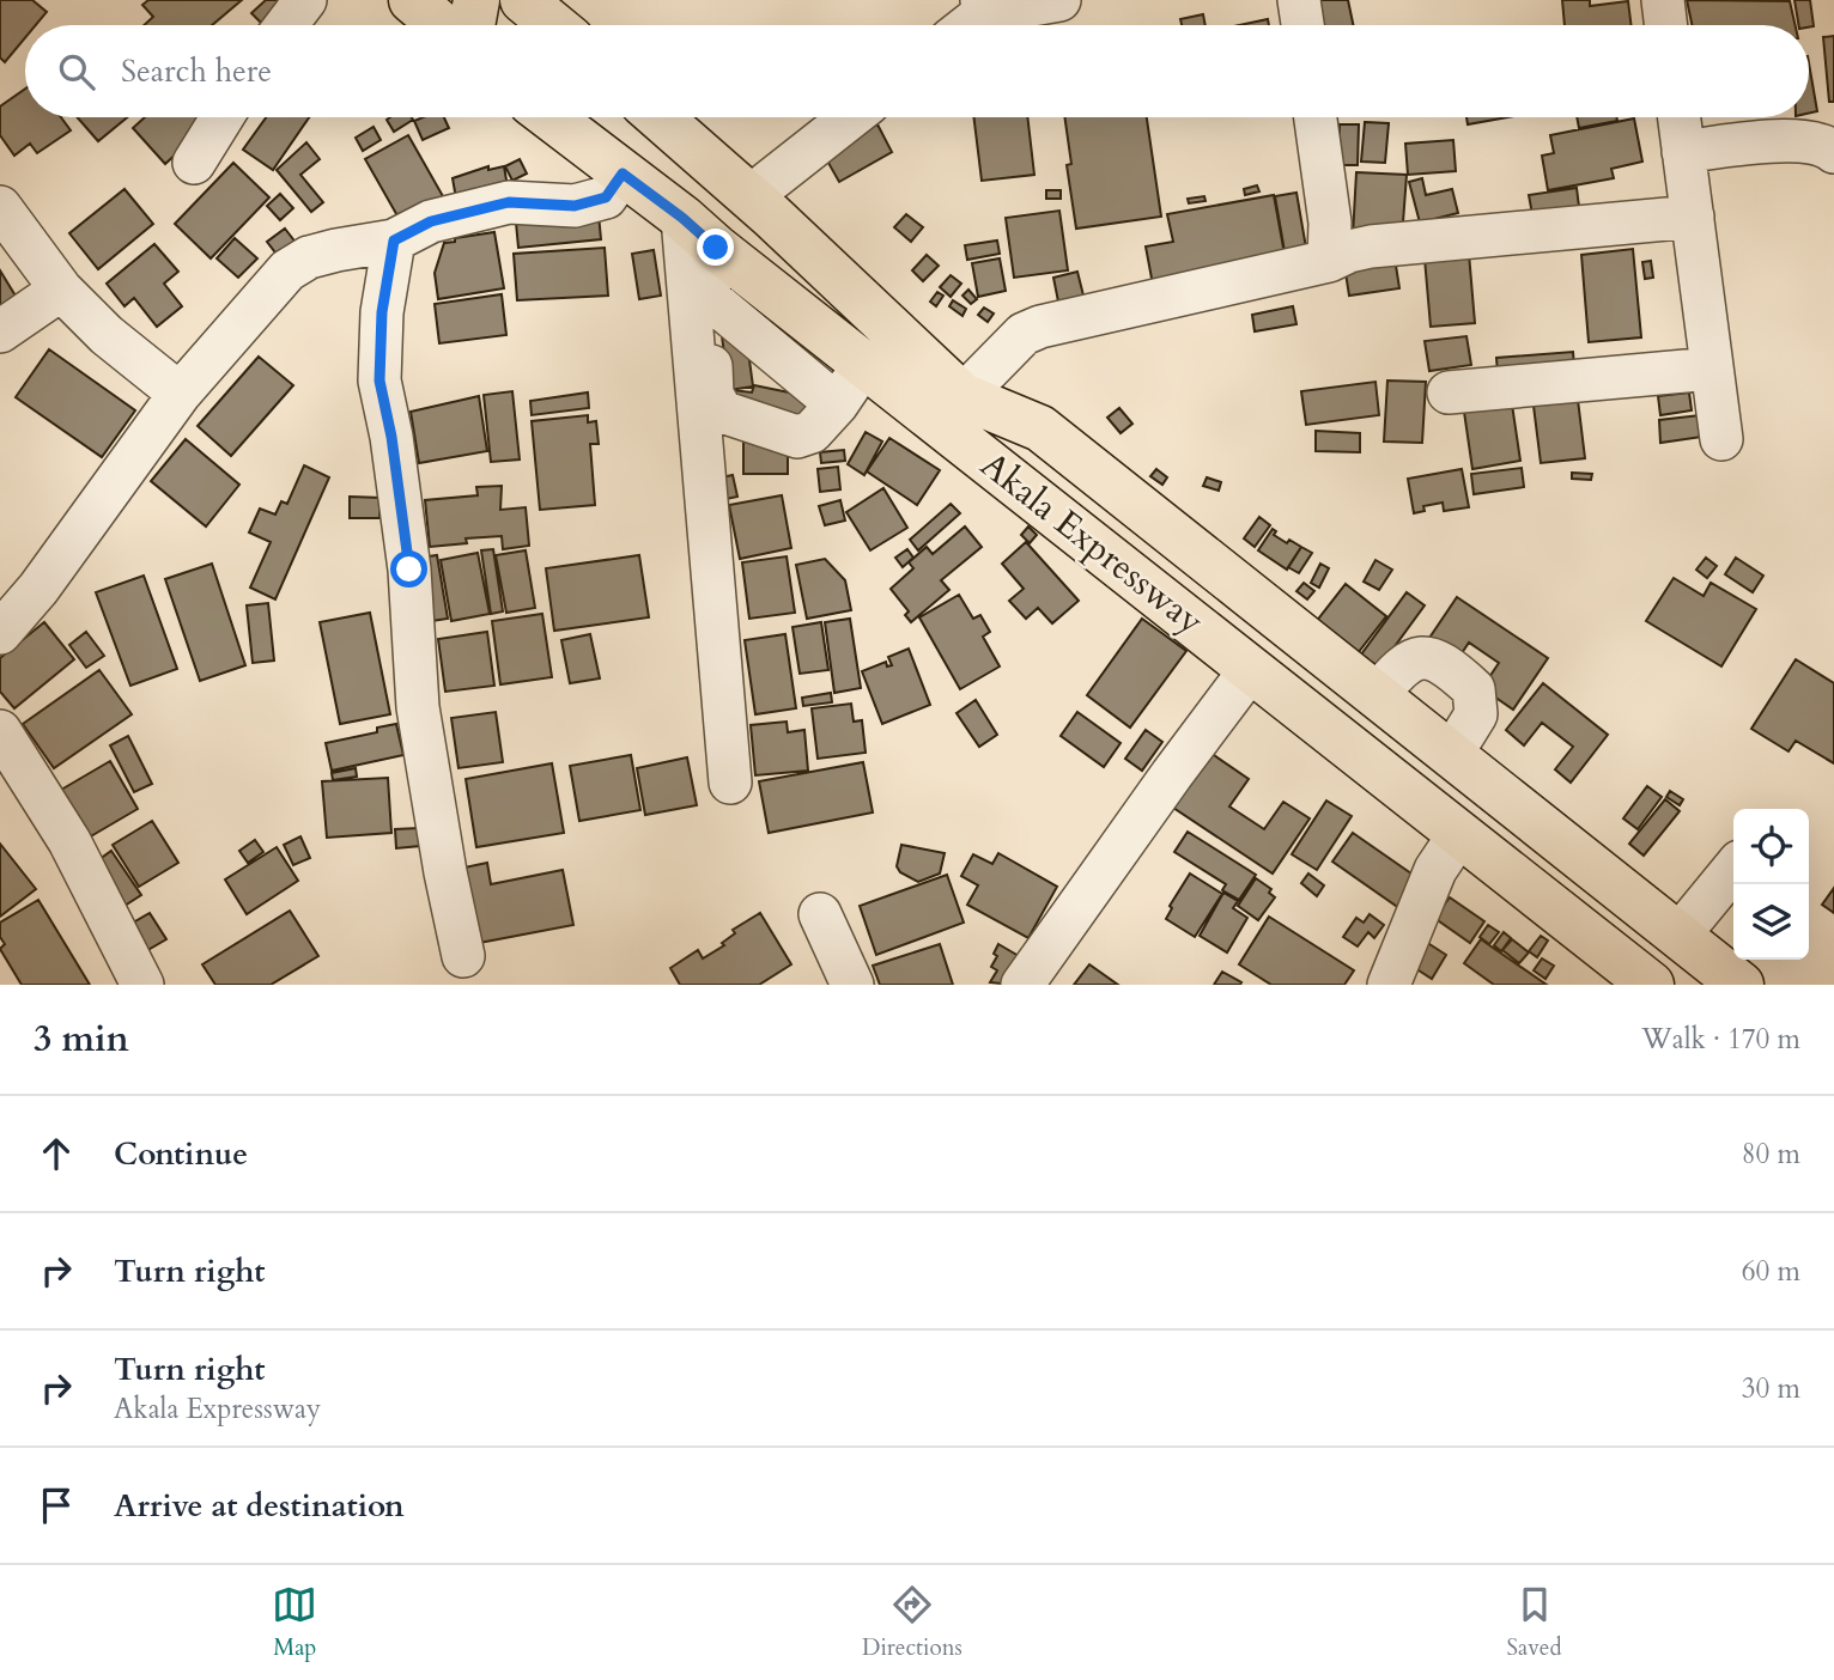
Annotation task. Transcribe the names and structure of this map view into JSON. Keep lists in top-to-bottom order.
{
  "streets": {
    "main road": ["Akala Expressway"]
  },
  "page": {
    "search": "Search here",
    "heading": ["3 min", "Walk · 170 m"],
    "list": [
      ["Continue", "80 m"],
      ["Turn right", "60 m"],
      ["Turn right", "Akala Expressway", "30 m"],
      "Arrive at destination"
    ],
    "nav": ["Map", "Directions", "Saved"]
  }
}
